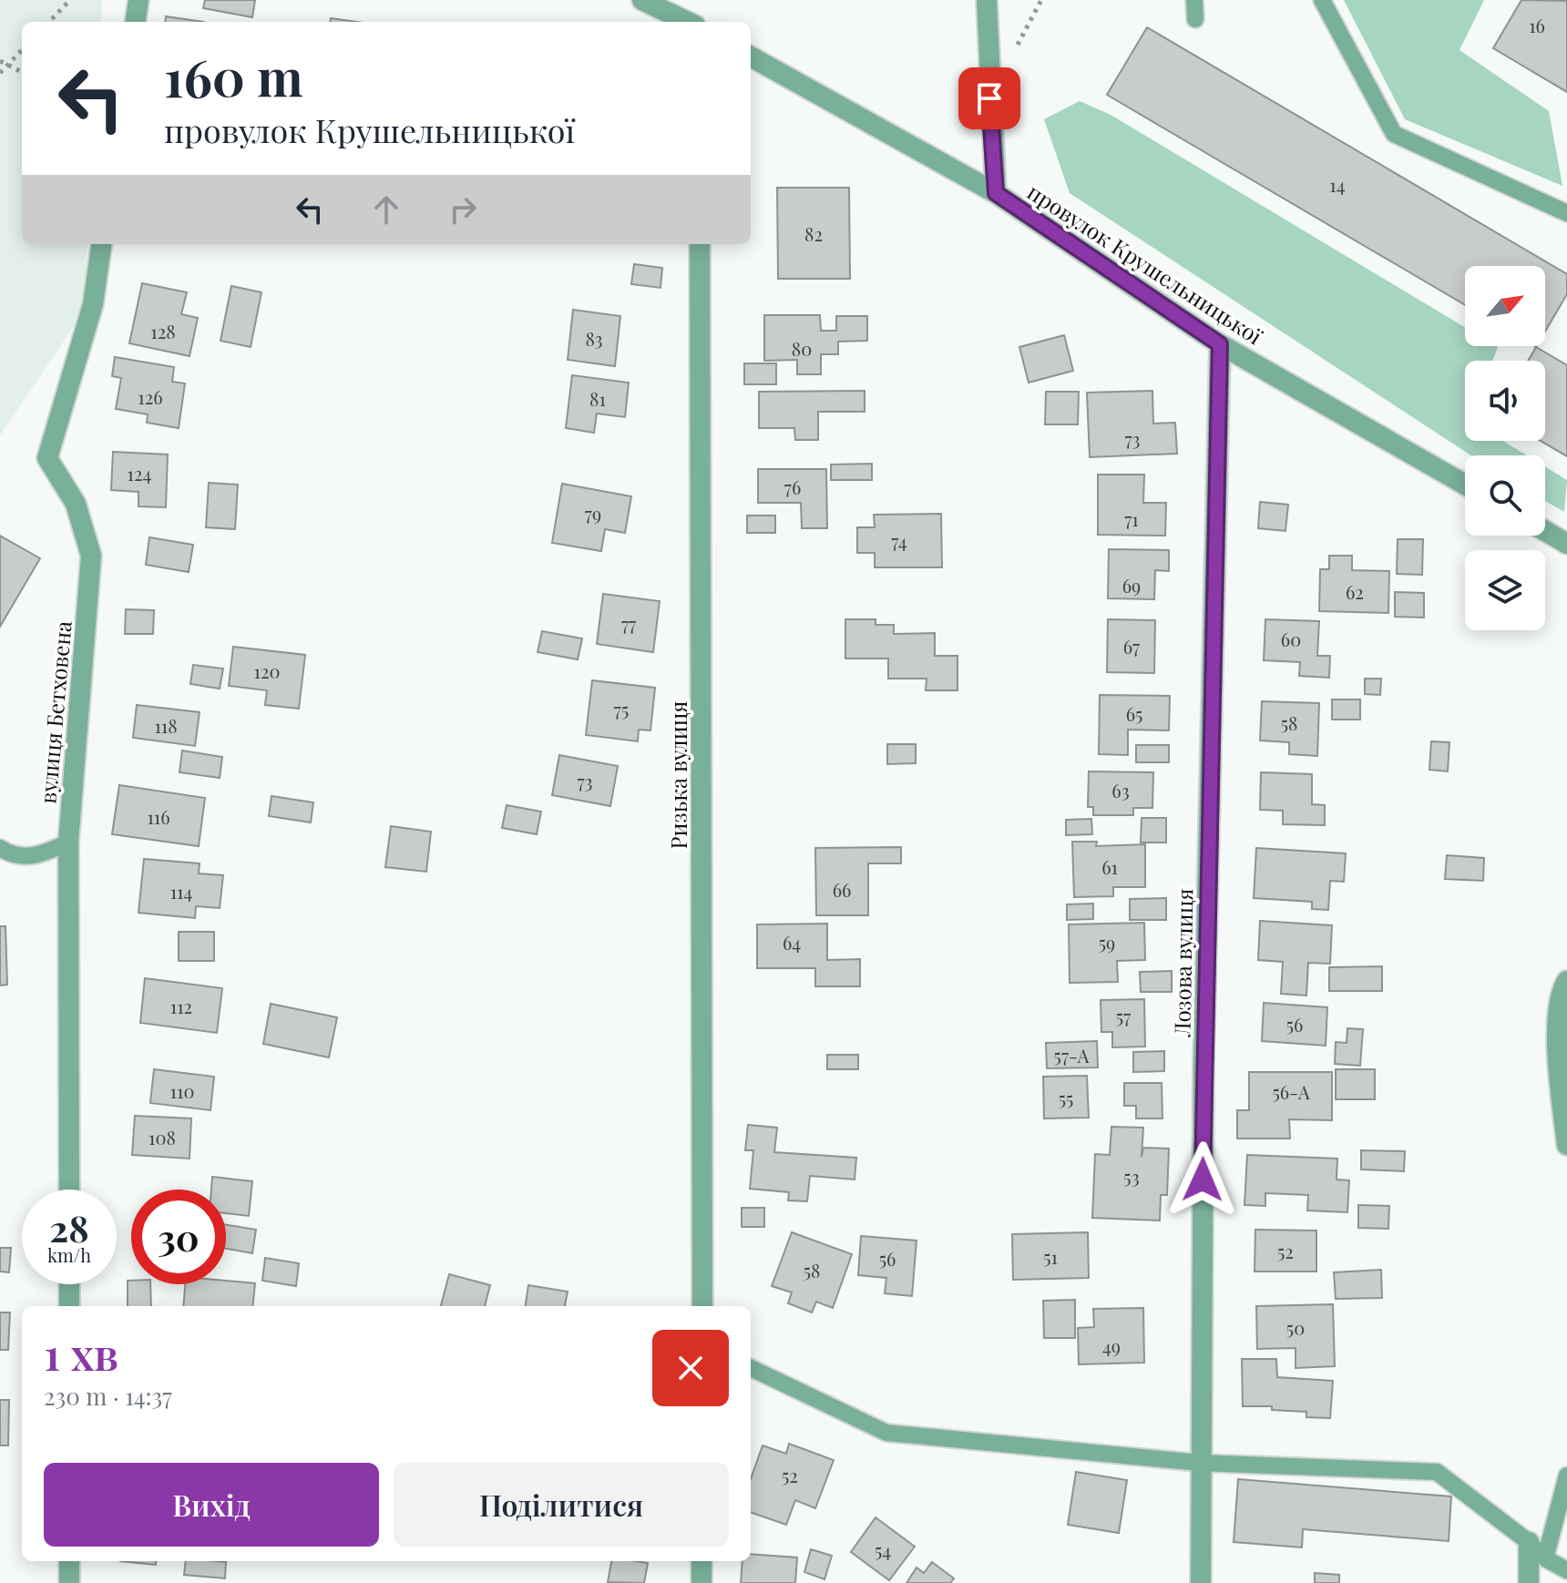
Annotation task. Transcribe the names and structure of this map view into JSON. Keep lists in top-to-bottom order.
{
  "streets": {
    "street": [
      "провулок Крушельницької",
      "вулиця Бетховена",
      "Ризька вулиця",
      "Лозова вулиця"
    ]
  },
  "crossings": [
    ["провулок Крушельницької", "Лозова вулиця"]
  ],
  "house_numbers": [
    "16",
    "14",
    "82",
    "128",
    "83",
    "80",
    "126",
    "81",
    "73",
    "124",
    "76",
    "79",
    "71",
    "74",
    "69",
    "62",
    "77",
    "60",
    "67",
    "120",
    "75",
    "65",
    "58",
    "118",
    "73",
    "63",
    "116",
    "61",
    "66",
    "114",
    "64",
    "59",
    "112",
    "57",
    "56",
    "57-А",
    "110",
    "56-А",
    "55",
    "108",
    "53",
    "52",
    "51",
    "56",
    "58",
    "50",
    "49",
    "52",
    "54"
  ],
  "north": "top right",
  "page": {
    "turn": ["160 m", "провулок Крушельницької"],
    "speed": "28 km/h",
    "limit": "30",
    "heading": ["1 хв", "230 m · 14:37"],
    "buttons": ["Вихід", "Поділитися"]
  }
}
